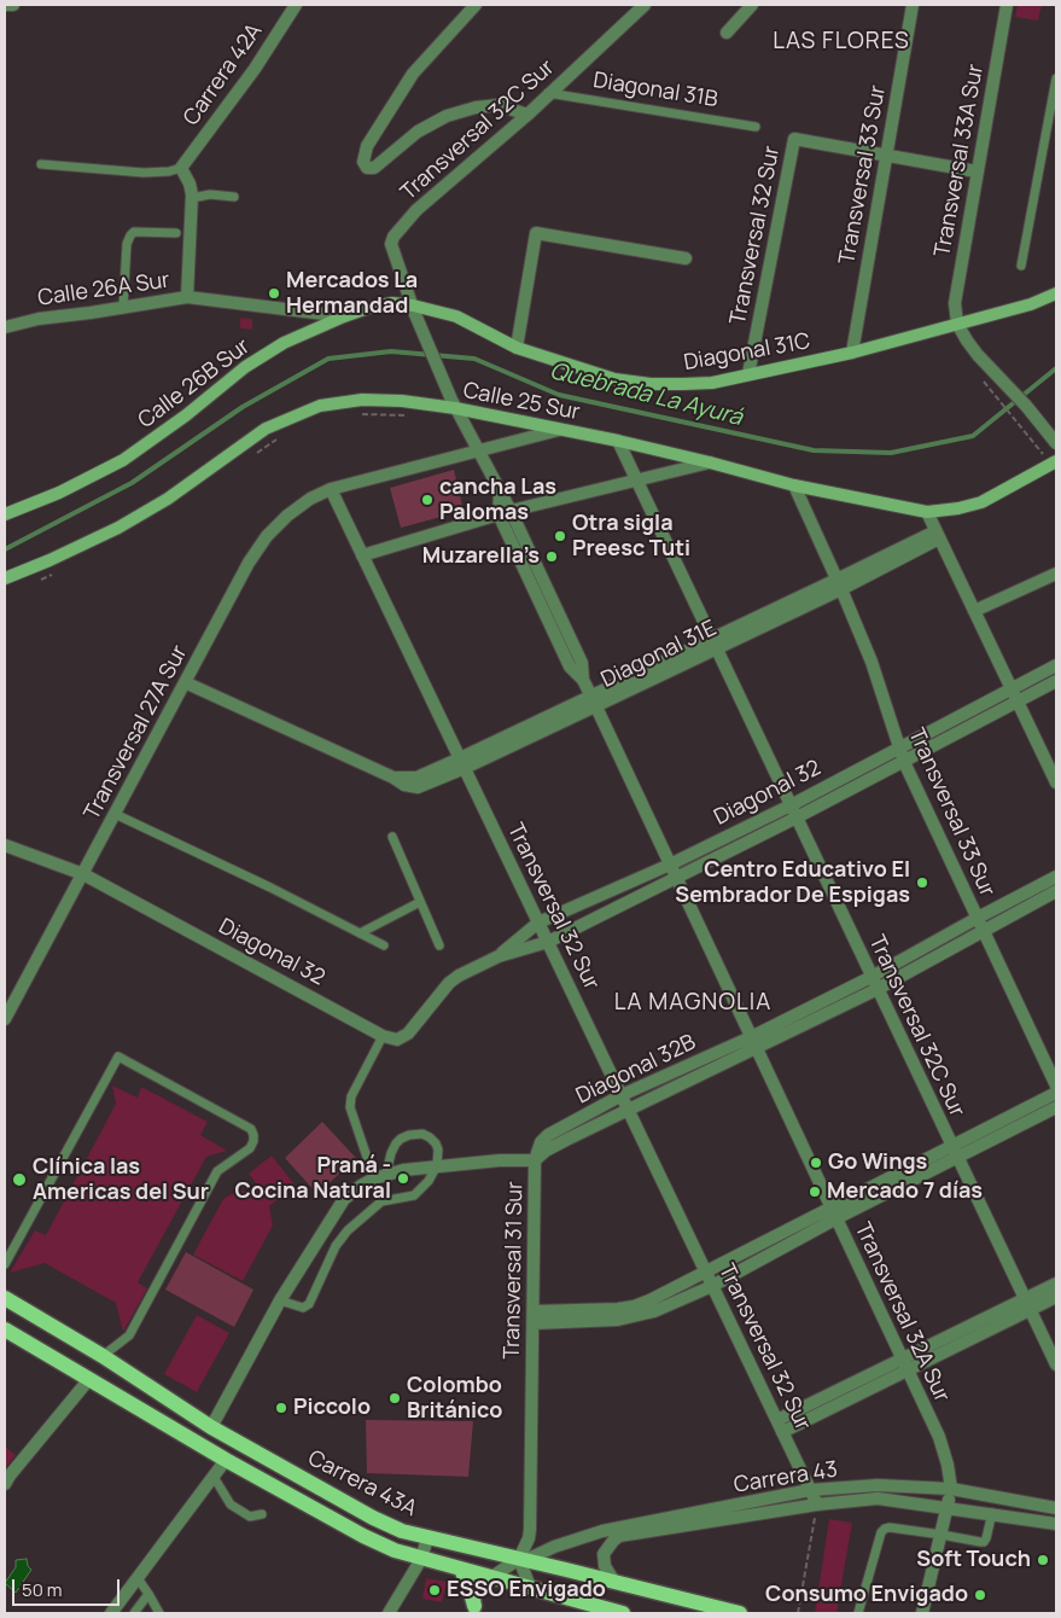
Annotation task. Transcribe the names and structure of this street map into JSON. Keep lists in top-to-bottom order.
{
  "streets": {
    "main road": [
      "Diagonal 31C",
      "Calle 26B Sur",
      "Calle 25 Sur",
      "Carrera 43A"
    ],
    "street": [
      "Carrera 42A",
      "Transversal 32C Sur",
      "Transversal 33A Sur",
      "Transversal 33 Sur",
      "Transversal 32 Sur",
      "Calle 26A Sur",
      "Diagonal 31E",
      "Transversal 27A Sur",
      "Diagonal 32",
      "Diagonal 32B",
      "Transversal 31 Sur",
      "Transversal 32A Sur",
      "Carrera 43"
    ],
    "lane": ["Diagonal 31B"]
  },
  "crossings": [
    ["Carrera 42A", "Calle 26A Sur"],
    ["Diagonal 31B", "Transversal 32C Sur"],
    ["Transversal 32C Sur", "Diagonal 31C"],
    ["Transversal 32C Sur", "Calle 26B Sur"],
    ["Transversal 32C Sur", "Calle 25 Sur"],
    ["Transversal 32C Sur", "Diagonal 31E"],
    ["Transversal 32C Sur", "Diagonal 32"],
    ["Transversal 32C Sur", "Diagonal 32B"],
    ["Transversal 32C Sur", "Transversal 32A Sur"],
    ["Transversal 33A Sur", "Diagonal 31C"],
    ["Transversal 33 Sur", "Transversal 32 Sur"],
    ["Transversal 33 Sur", "Diagonal 31C"],
    ["Transversal 33 Sur", "Calle 25 Sur"],
    ["Transversal 33 Sur", "Diagonal 31E"],
    ["Transversal 33 Sur", "Diagonal 32"],
    ["Transversal 33 Sur", "Diagonal 32B"],
    ["Transversal 32 Sur", "Diagonal 31C"],
    ["Transversal 32 Sur", "Diagonal 31E"],
    ["Transversal 32 Sur", "Transversal 27A Sur"],
    ["Transversal 32 Sur", "Diagonal 32"],
    ["Transversal 32 Sur", "Diagonal 32B"],
    ["Transversal 32 Sur", "Carrera 43"],
    ["Diagonal 31C", "Calle 26B Sur"],
    ["Diagonal 31C", "Transversal 32A Sur"],
    ["Calle 26B Sur", "Transversal 32A Sur"],
    ["Calle 25 Sur", "Transversal 32A Sur"],
    ["Diagonal 31E", "Transversal 27A Sur"],
    ["Diagonal 31E", "Transversal 32A Sur"],
    ["Transversal 27A Sur", "Diagonal 32"],
    ["Diagonal 32", "Transversal 32A Sur"],
    ["Diagonal 32B", "Transversal 31 Sur"],
    ["Diagonal 32B", "Transversal 32A Sur"],
    ["Transversal 31 Sur", "Carrera 43"],
    ["Transversal 31 Sur", "Carrera 43A"],
    ["Transversal 32A Sur", "Carrera 43"],
    ["Carrera 43", "Carrera 43A"]
  ],
  "districts": ["LAS FLORES", "LA MAGNOLIA"],
  "water": ["Quebrada La Ayurá"],
  "places": [
    "Mercados La Hermandad",
    "cancha Las Palomas",
    "Otra sigla Preesc Tuti",
    "Muzarella’s",
    "Centro Educativo El Sembrador De Espigas",
    "Go Wings",
    "Praná - Cocina Natural",
    "Clínica las Americas del Sur",
    "Mercado 7 días",
    "Colombo Británico",
    "Piccolo",
    "Soft Touch",
    "ESSO Envigado",
    "Consumo Envigado"
  ],
  "scale_bar": "50 m"
}
